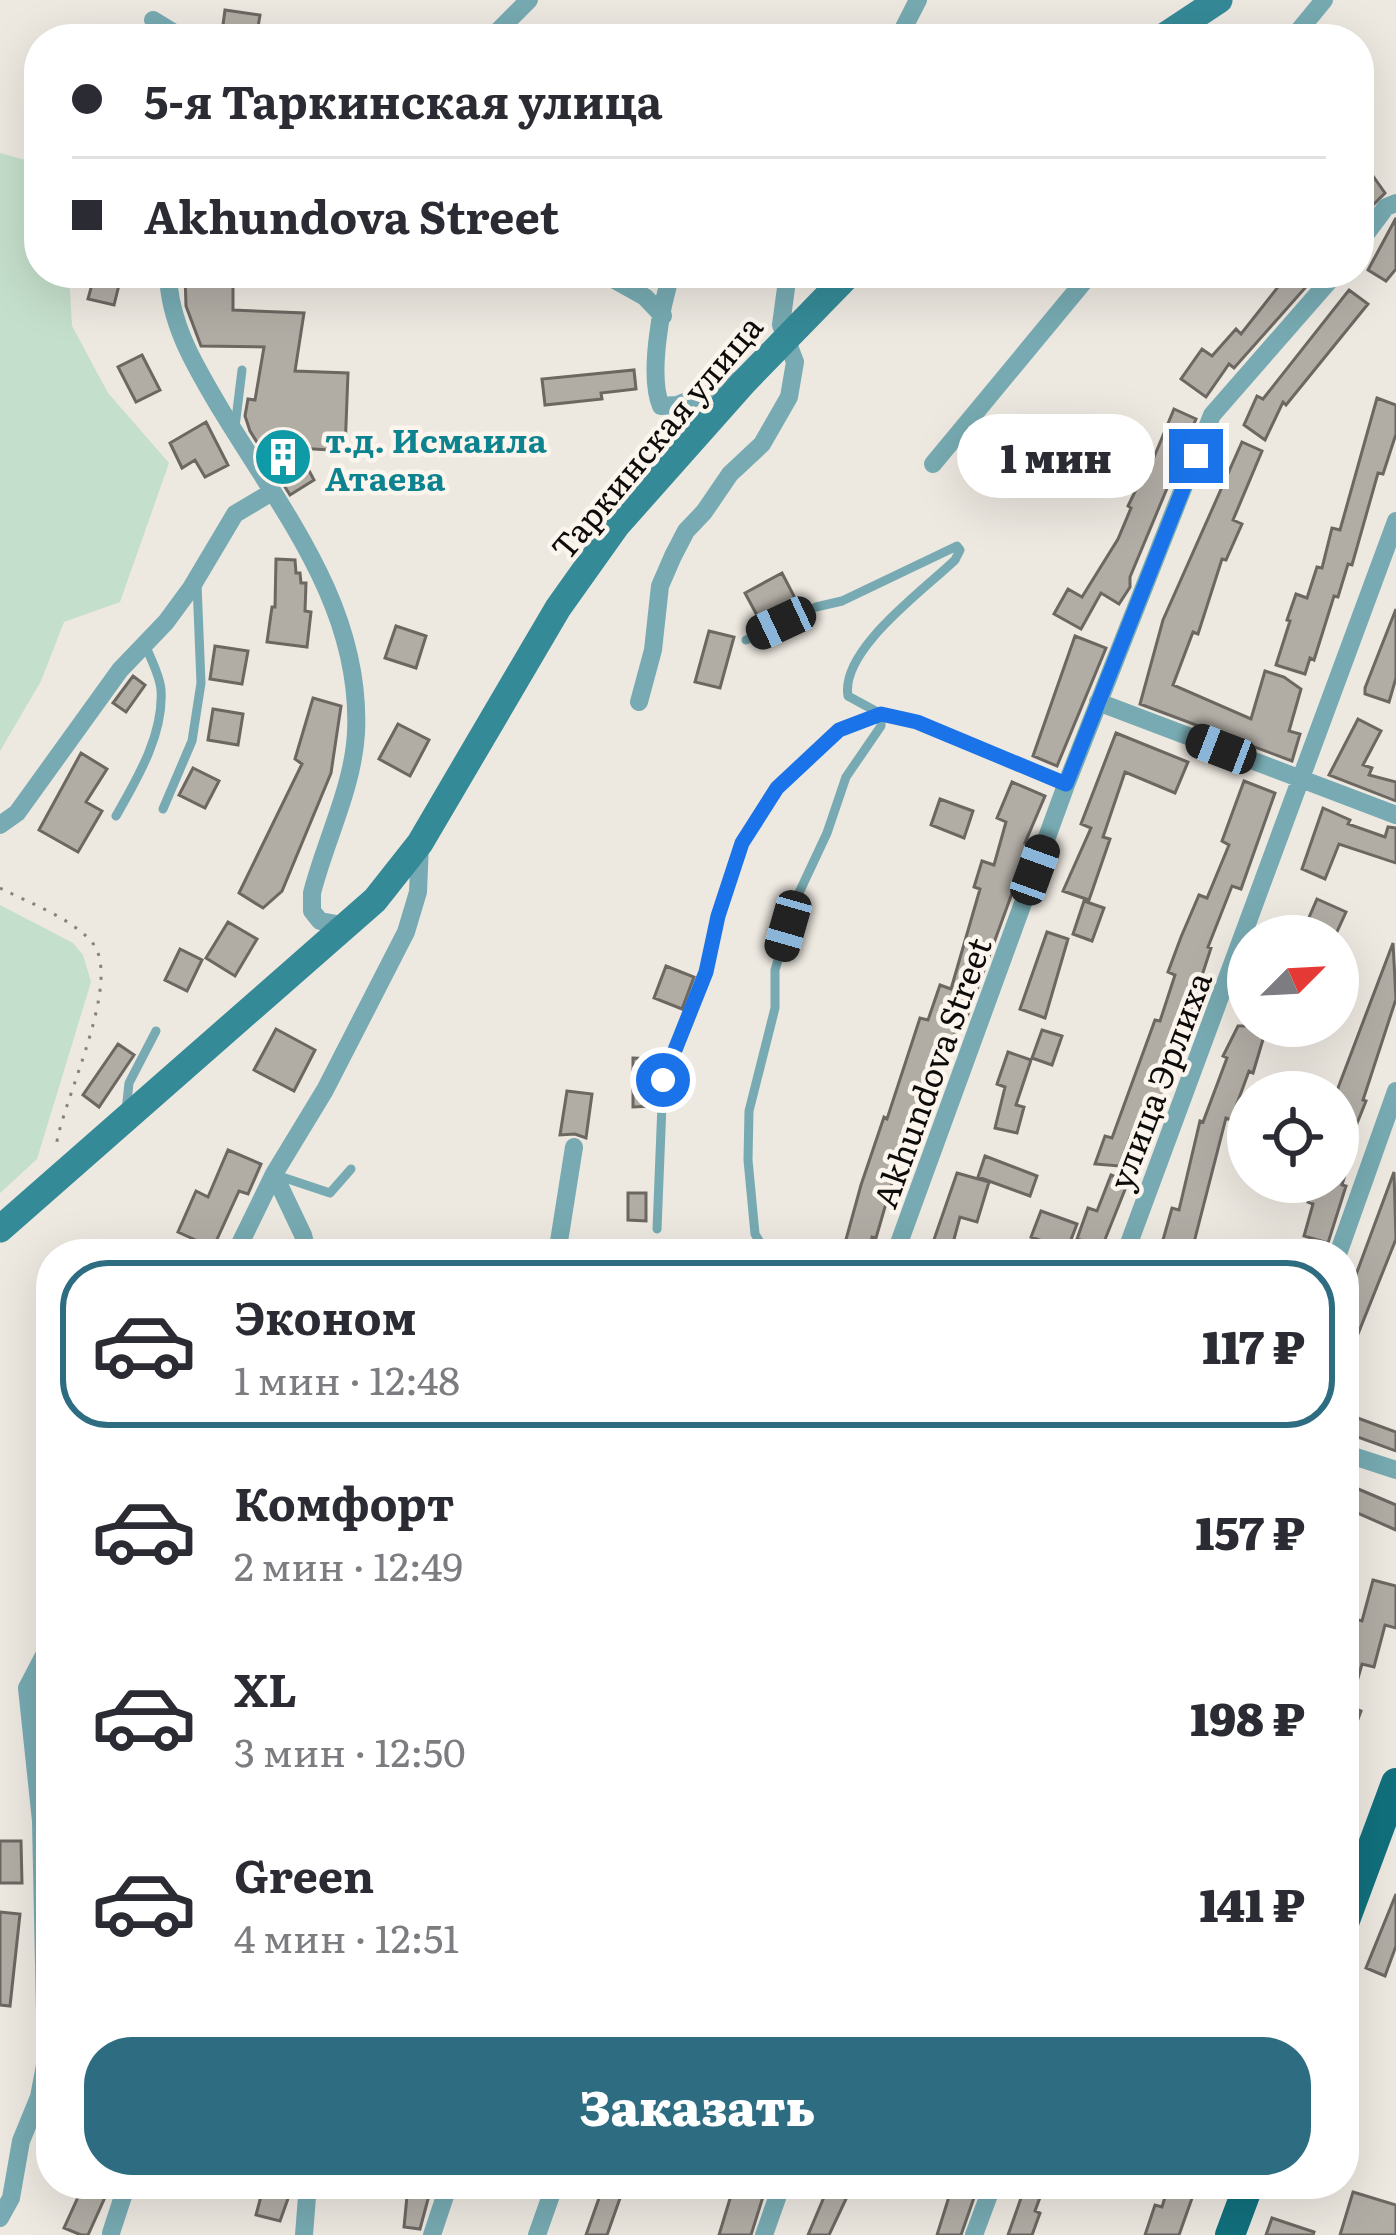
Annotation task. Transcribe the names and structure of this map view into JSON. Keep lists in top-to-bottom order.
{
  "streets": {
    "street": ["Таркинская улица", "Akhundova Street", "улица Эрлиха"]
  },
  "places": {
    "building": ["т.д. Исмаила Атаева"]
  },
  "north": "top right",
  "page": {
    "banner": ["5-я Таркинская улица", "Akhundova Street"],
    "bubble": "1 мин",
    "list": [
      {
        "name": "Эконом",
        "note": "1 мин · 12:48",
        "value": "117 ₽"
      },
      {
        "name": "Комфорт",
        "note": "2 мин · 12:49",
        "value": "157 ₽"
      },
      {
        "name": "XL",
        "note": "3 мин · 12:50",
        "value": "198 ₽"
      },
      {
        "name": "Green",
        "note": "4 мин · 12:51",
        "value": "141 ₽"
      }
    ],
    "buttons": "Заказать"
  }
}
